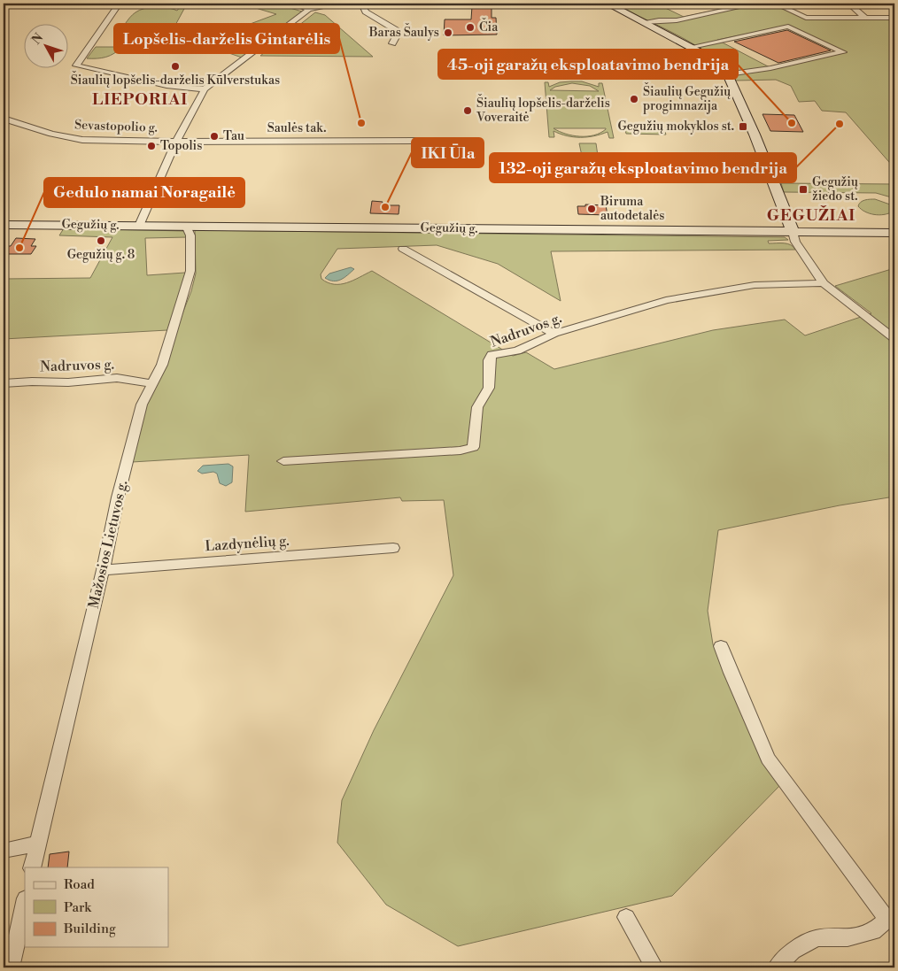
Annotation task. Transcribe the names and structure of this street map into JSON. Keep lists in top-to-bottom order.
{
  "streets": {
    "main road": ["Gegužių g."],
    "street": [
      "Sevastopolio g.",
      "Saulės tak.",
      "Nadruvos g.",
      "Lazdynėlių g.",
      "Mažosios Lietuvos g."
    ]
  },
  "crossings": [
    ["Sevastopolio g.", "Saulės tak."],
    ["Gegužių g.", "Mažosios Lietuvos g."],
    ["Nadruvos g.", "Mažosios Lietuvos g."],
    ["Lazdynėlių g.", "Mažosios Lietuvos g."]
  ],
  "districts": ["LIEPORIAI", "GEGUŽIAI"],
  "places": {
    "other": [
      "Čia",
      "Baras Šaulys",
      "Šiaulių lopšelis-darželis Kūlverstukas",
      "Šiaulių Gegužių progimnazija",
      "Šiaulių lopšelis-darželis Voveraitė",
      "Lopšelis-darželis Gintarėlis",
      "45-oji garažų eksploatavimo bendrija",
      "132-oji garažų eksploatavimo bendrija",
      "Tau",
      "Topolis",
      "IKI Ūla",
      "Biruma autodetalės",
      "Gegužių g. 8",
      "Gedulo namai Noragailė"
    ],
    "transit": ["Gegužių mokyklos st.", "Gegužių žiedo st."]
  },
  "legend": ["Road", "Park", "Building"],
  "north": "top left"
}
